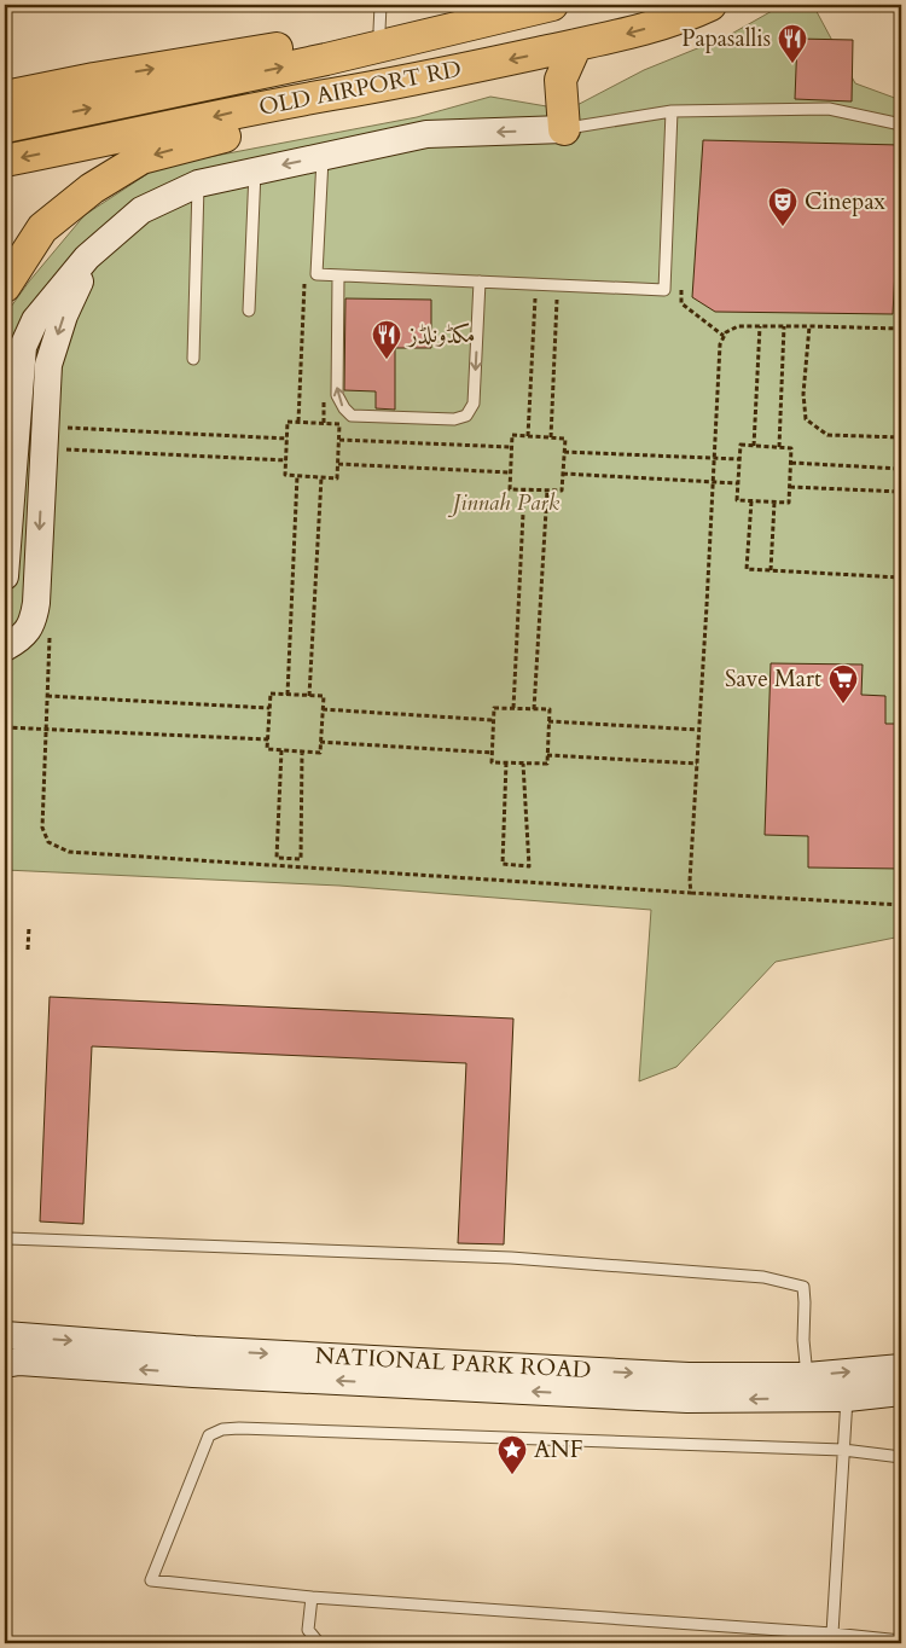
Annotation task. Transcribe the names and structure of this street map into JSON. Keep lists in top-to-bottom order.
{
  "streets": {
    "main road": ["OLD AIRPORT RD"],
    "street": ["NATIONAL PARK ROAD"]
  },
  "parks": ["Jinnah Park"],
  "places": {
    "restaurant": ["Papasallis", "مکڈونلڈز"],
    "theatre": ["Cinepax"],
    "supermarket": ["Save Mart"],
    "place": ["ANF"]
  }
}
